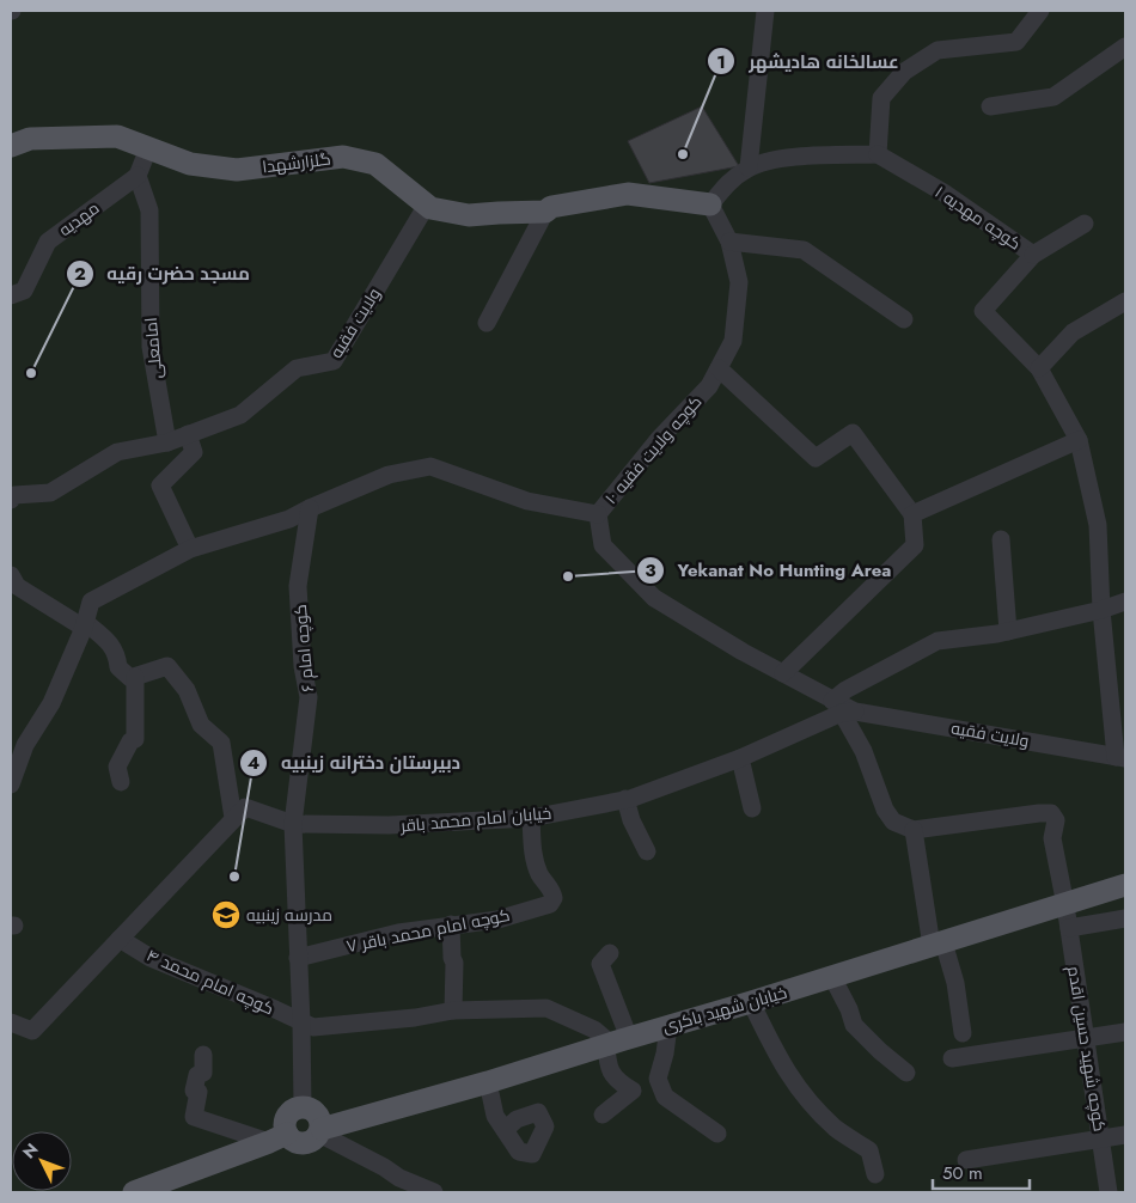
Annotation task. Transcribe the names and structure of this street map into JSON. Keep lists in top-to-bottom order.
{
  "streets": {
    "main road": ["گلزارشهدا", "خیابان شهید باکری"],
    "street": [
      "کوچه مهدیه ۱",
      "مهدیه",
      "ولایت فقیه",
      "امامعلی",
      "کوچه ولایت فقیه ۱۰",
      "کوچه امام ۶",
      "خیابان امام محمد باقر",
      "کوچه امام محمد باقر ۷",
      "کوچه امام محمد ۴",
      "کوچه شهید حسین اقدم"
    ]
  },
  "crossings": [
    ["گلزارشهدا", "ولایت فقیه"],
    ["گلزارشهدا", "کوچه ولایت فقیه ۱۰"],
    ["کوچه مهدیه ۱", "ولایت فقیه"],
    ["کوچه مهدیه ۱", "خیابان امام محمد باقر"],
    ["مهدیه", "امامعلی"],
    ["ولایت فقیه", "امامعلی"],
    ["ولایت فقیه", "کوچه ولایت فقیه ۱۰"],
    ["ولایت فقیه", "خیابان امام محمد باقر"],
    ["کوچه ولایت فقیه ۱۰", "خیابان امام محمد باقر"],
    ["کوچه امام ۶", "خیابان امام محمد باقر"],
    ["کوچه امام ۶", "کوچه امام محمد باقر ۷"],
    ["کوچه امام ۶", "کوچه امام محمد ۴"],
    ["کوچه امام ۶", "خیابان شهید باکری"],
    ["خیابان امام محمد باقر", "کوچه امام محمد باقر ۷"],
    ["کوچه امام محمد ۴", "خیابان شهید باکری"],
    ["خیابان شهید باکری", "کوچه شهید حسین اقدم"]
  ],
  "places": {
    "other": [
      "عسالخانه هادیشهر",
      "مسجد حضرت رقیه",
      "Yekanat No Hunting Area",
      "دبیرستان دخترانه زینبیه"
    ],
    "school or university": ["مدرسه زینبیه"]
  },
  "scale_bar": "50 m",
  "north": "top left"
}
